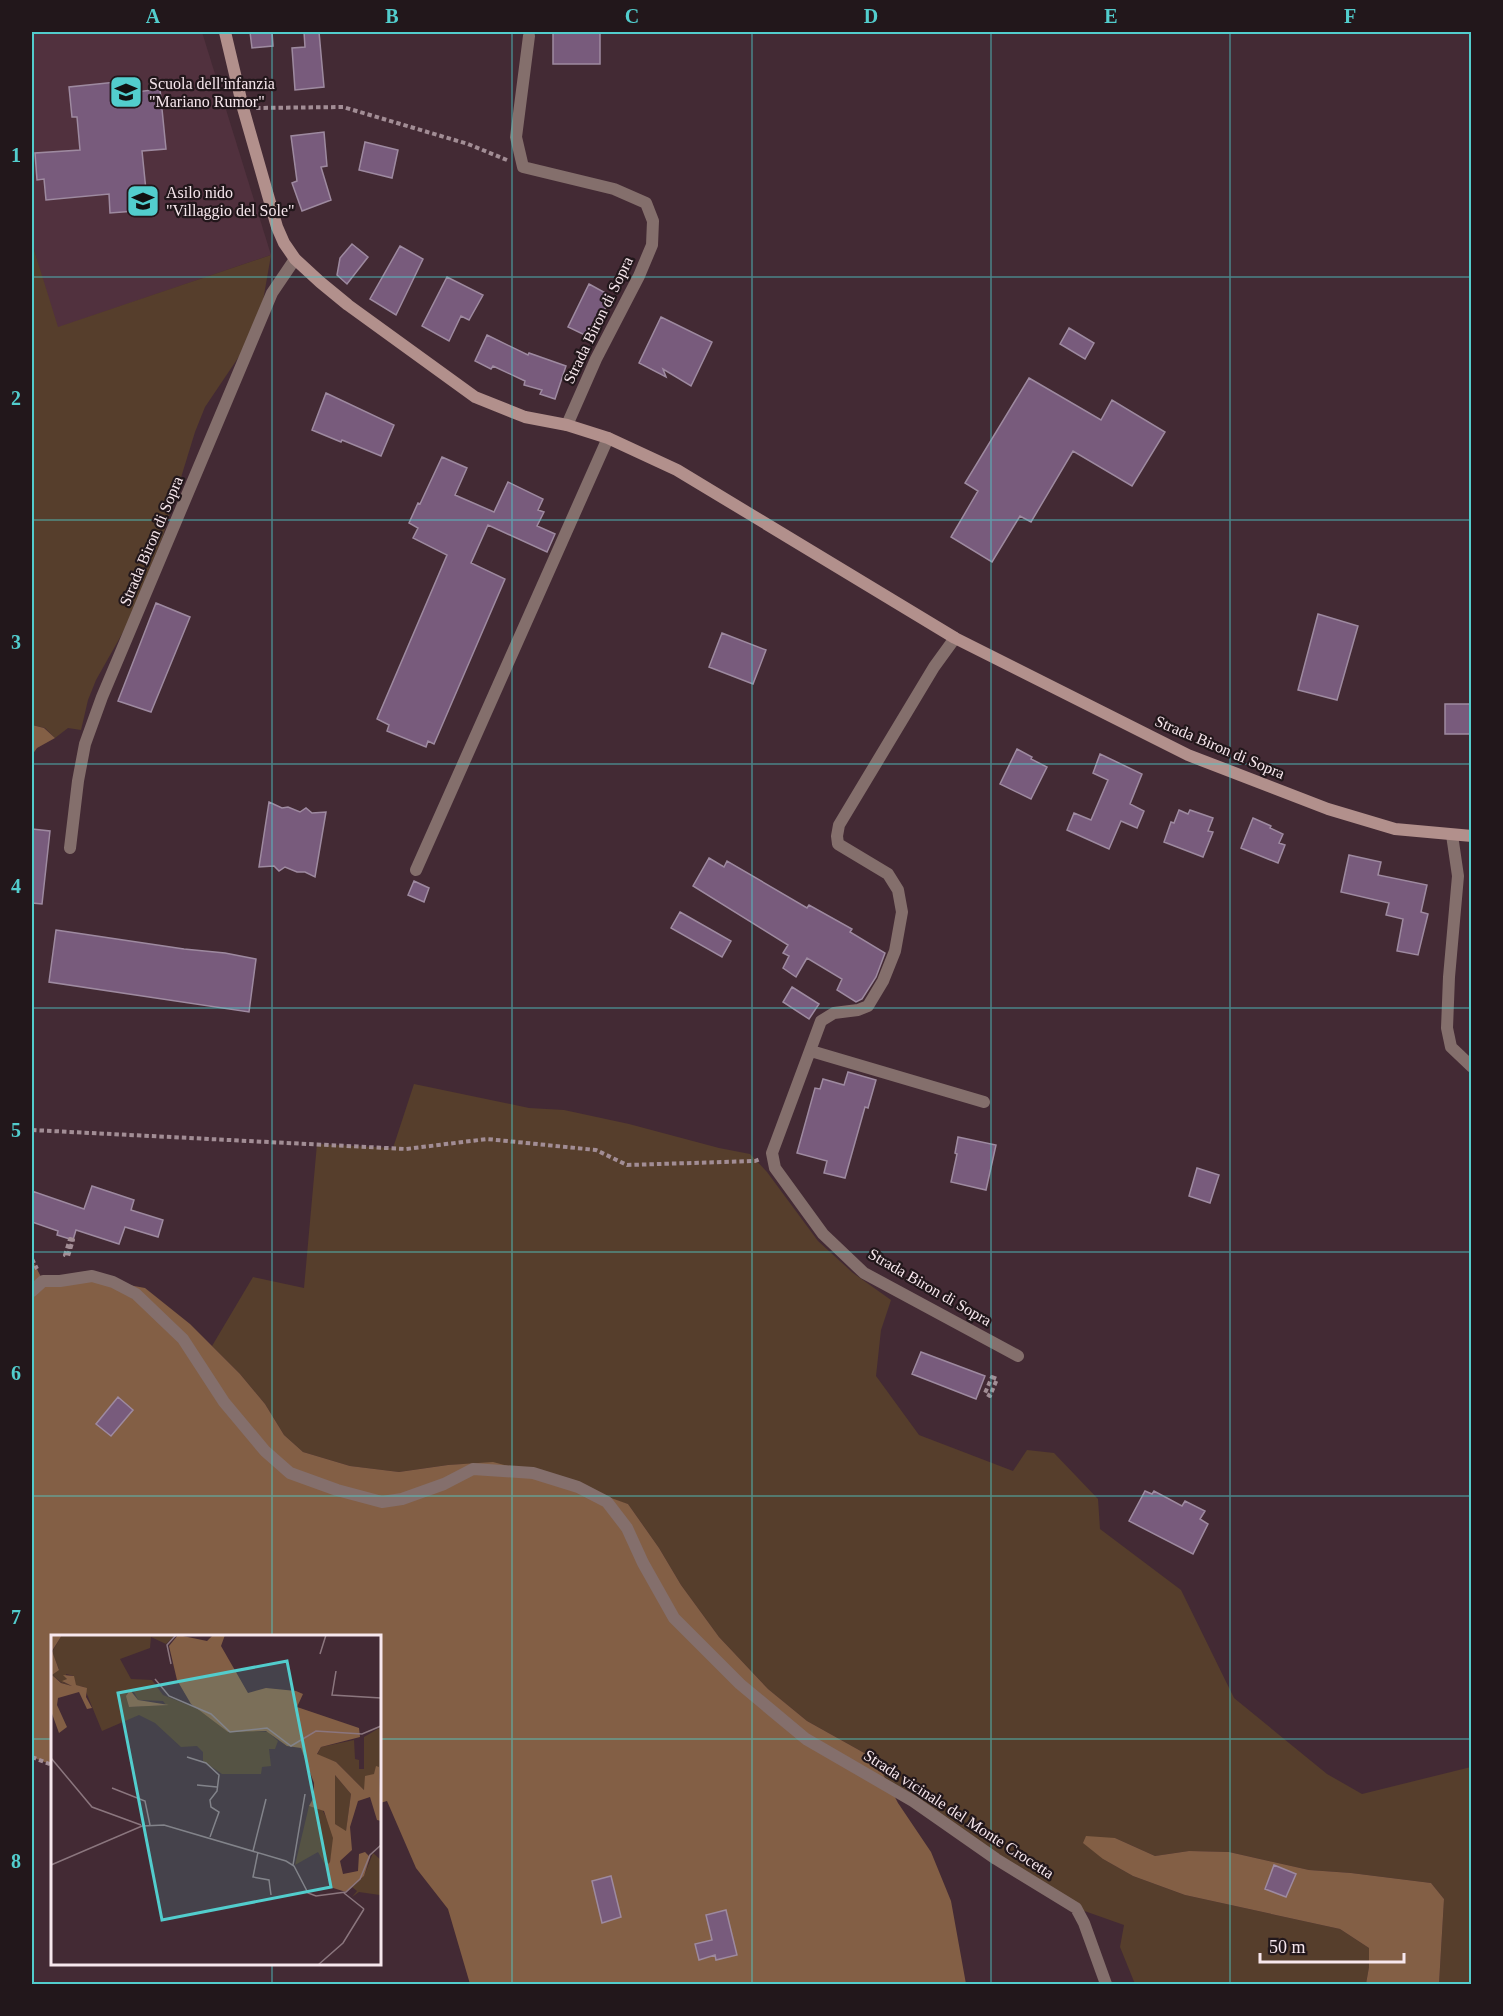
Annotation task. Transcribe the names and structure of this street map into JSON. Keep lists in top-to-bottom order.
{
  "streets": {
    "street": ["Strada Biron di Sopra", "Strada vicinale del Monte Crocetta"]
  },
  "places": {
    "school or university": ["Scuola dell'infanzia \"Mariano Rumor\"", "Asilo nido \"Villaggio del Sole\""]
  },
  "scale_bar": "50 m",
  "grid": {
    "columns": [
      "A",
      "B",
      "C",
      "D",
      "E",
      "F"
    ],
    "rows": [
      "1",
      "2",
      "3",
      "4",
      "5",
      "6",
      "7",
      "8"
    ]
  }
}
